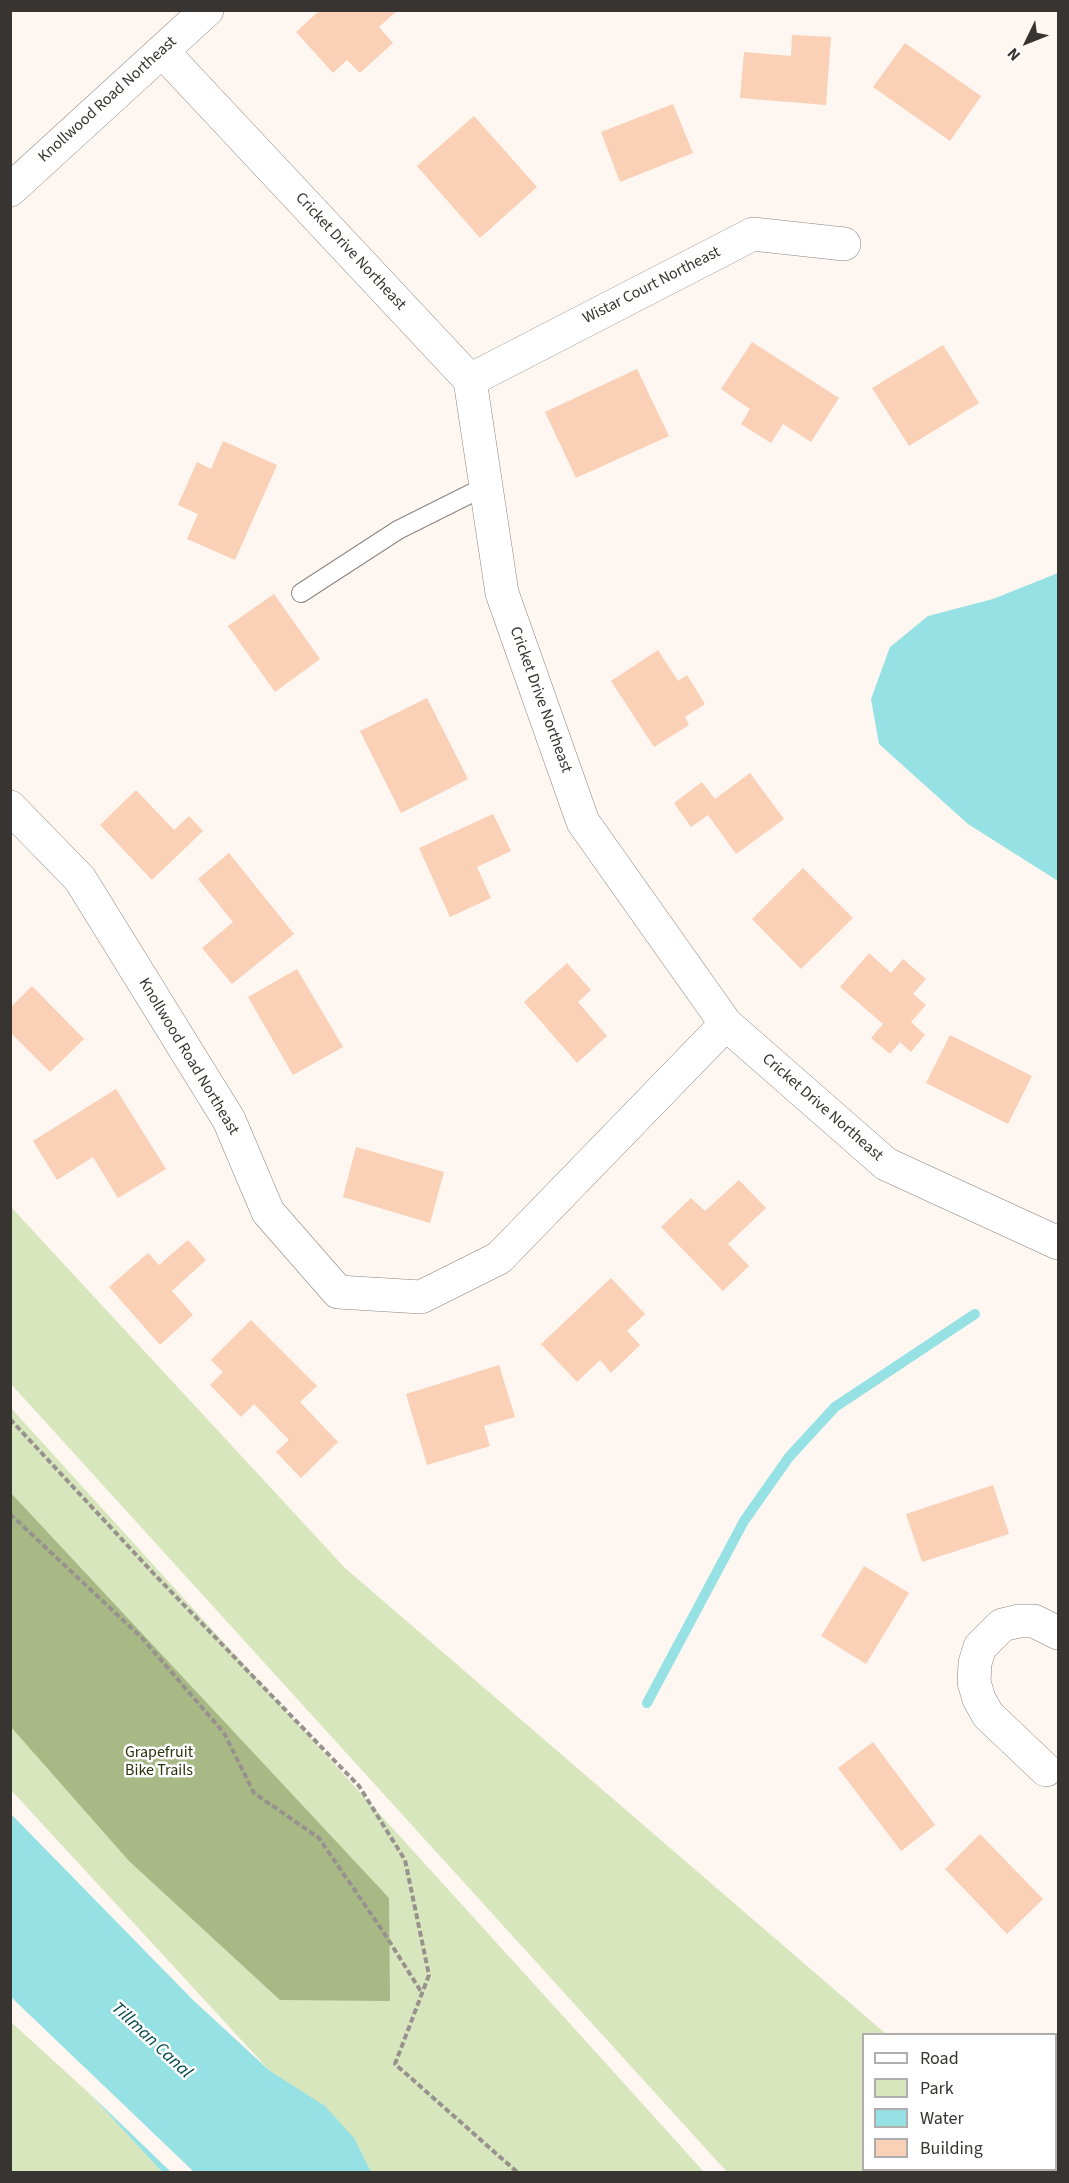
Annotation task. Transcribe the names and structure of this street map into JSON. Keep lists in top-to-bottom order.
{
  "streets": {
    "street": ["Knollwood Road Northeast", "Cricket Drive Northeast", "Wistar Court Northeast"]
  },
  "crossings": [
    ["Knollwood Road Northeast", "Cricket Drive Northeast"],
    ["Cricket Drive Northeast", "Wistar Court Northeast"]
  ],
  "water": ["Tillman Canal"],
  "parks": ["Grapefruit Bike Trails"],
  "legend": [
    "Road",
    "Park",
    "Water",
    "Building"
  ],
  "north": "bottom left"
}
